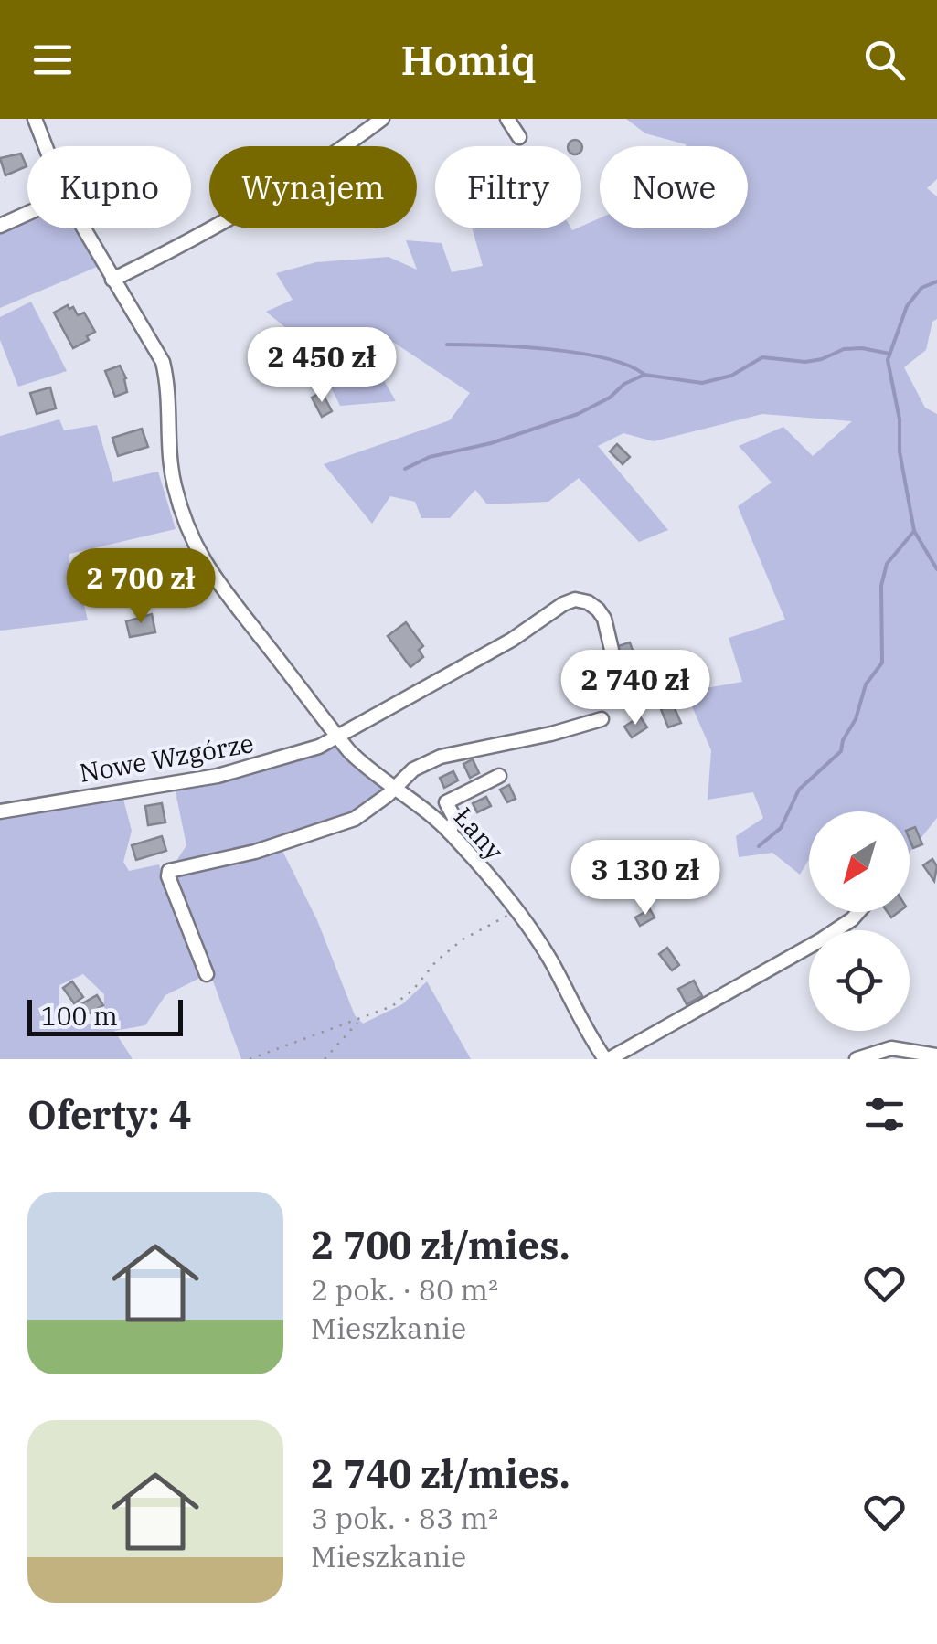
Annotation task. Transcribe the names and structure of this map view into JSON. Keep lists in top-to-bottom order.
{
  "streets": {
    "street": ["Nowe Wzgórze", "Łany"]
  },
  "crossings": [
    ["Nowe Wzgórze", "Łany"]
  ],
  "scale_bar": "100 m",
  "north": "bottom left",
  "page": {
    "header": "Homiq",
    "chip": [
      "Kupno",
      "Wynajem",
      "Filtry",
      "Nowe"
    ],
    "price": [
      "2 450 zł",
      "2 700 zł",
      "2 740 zł",
      "3 130 zł"
    ],
    "scale": "100 m",
    "heading": "Oferty: 4",
    "list": [
      {
        "name": "2 700 zł/mies.",
        "note": "2 pok. · 80 m² · Mieszkanie"
      },
      {
        "name": "2 740 zł/mies.",
        "note": "3 pok. · 83 m² · Mieszkanie"
      }
    ]
  }
}
